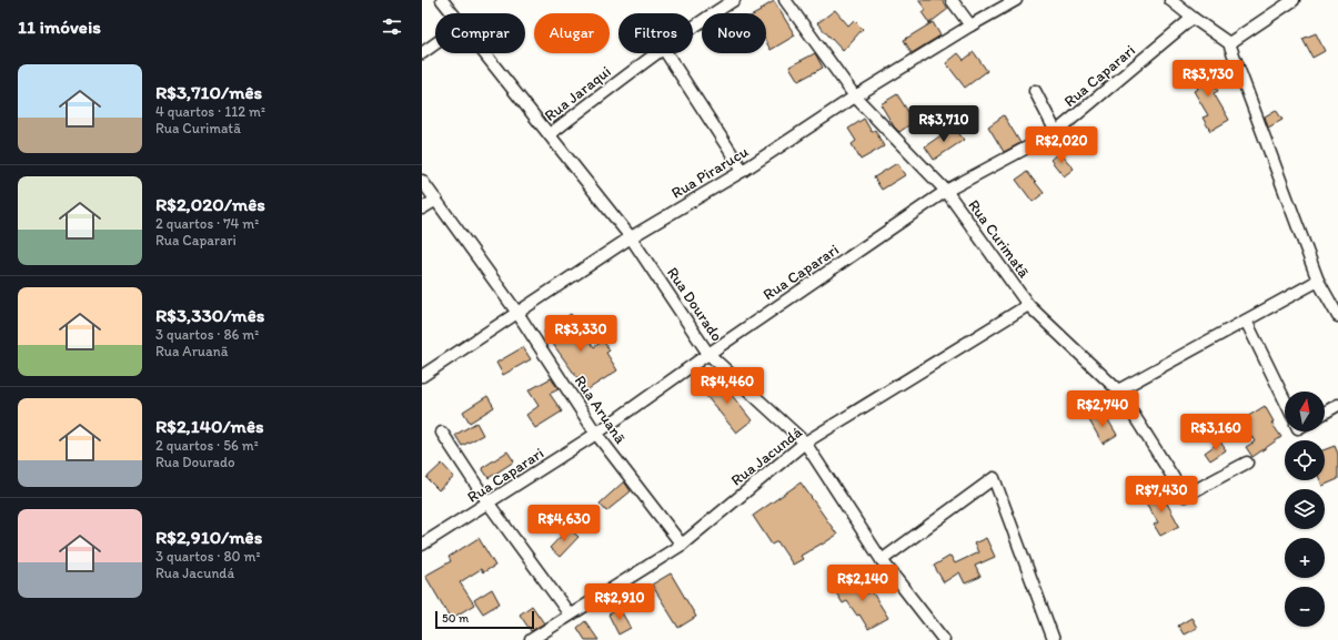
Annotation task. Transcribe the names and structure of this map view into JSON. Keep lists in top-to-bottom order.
{
  "streets": {
    "street": [
      "Rua Caparari",
      "Rua Jaraqui",
      "Rua Pirarucu",
      "Rua Curimatã",
      "Rua Dourado",
      "Rua Aruanã",
      "Rua Jacundá"
    ]
  },
  "crossings": [
    ["Rua Caparari", "Rua Curimatã"],
    ["Rua Caparari", "Rua Dourado"],
    ["Rua Caparari", "Rua Aruanã"],
    ["Rua Jaraqui", "Rua Dourado"],
    ["Rua Pirarucu", "Rua Curimatã"],
    ["Rua Pirarucu", "Rua Dourado"],
    ["Rua Pirarucu", "Rua Aruanã"],
    ["Rua Curimatã", "Rua Jacundá"],
    ["Rua Dourado", "Rua Jacundá"],
    ["Rua Aruanã", "Rua Jacundá"]
  ],
  "scale_bar": "50 m",
  "north": "top",
  "page": {
    "heading": "11 imóveis",
    "chip": [
      "Comprar",
      "Alugar",
      "Filtros",
      "Novo"
    ],
    "list": [
      {
        "name": "R$3,710/mês",
        "note": "4 quartos · 112 m² · Rua Curimatã"
      },
      {
        "name": "R$2,020/mês",
        "note": "2 quartos · 74 m² · Rua Caparari"
      },
      {
        "name": "R$3,330/mês",
        "note": "3 quartos · 86 m² · Rua Aruanã"
      },
      {
        "name": "R$2,140/mês",
        "note": "2 quartos · 56 m² · Rua Dourado"
      },
      {
        "name": "R$2,910/mês",
        "note": "3 quartos · 80 m² · Rua Jacundá"
      }
    ],
    "price": [
      "R$3,730",
      "R$3,710",
      "R$2,020",
      "R$3,330",
      "R$4,460",
      "R$2,740",
      "R$3,160",
      "R$7,430",
      "R$4,630",
      "R$2,140",
      "R$2,910"
    ],
    "map_buttons": ["+", "−"],
    "scale": "50 m"
  }
}
